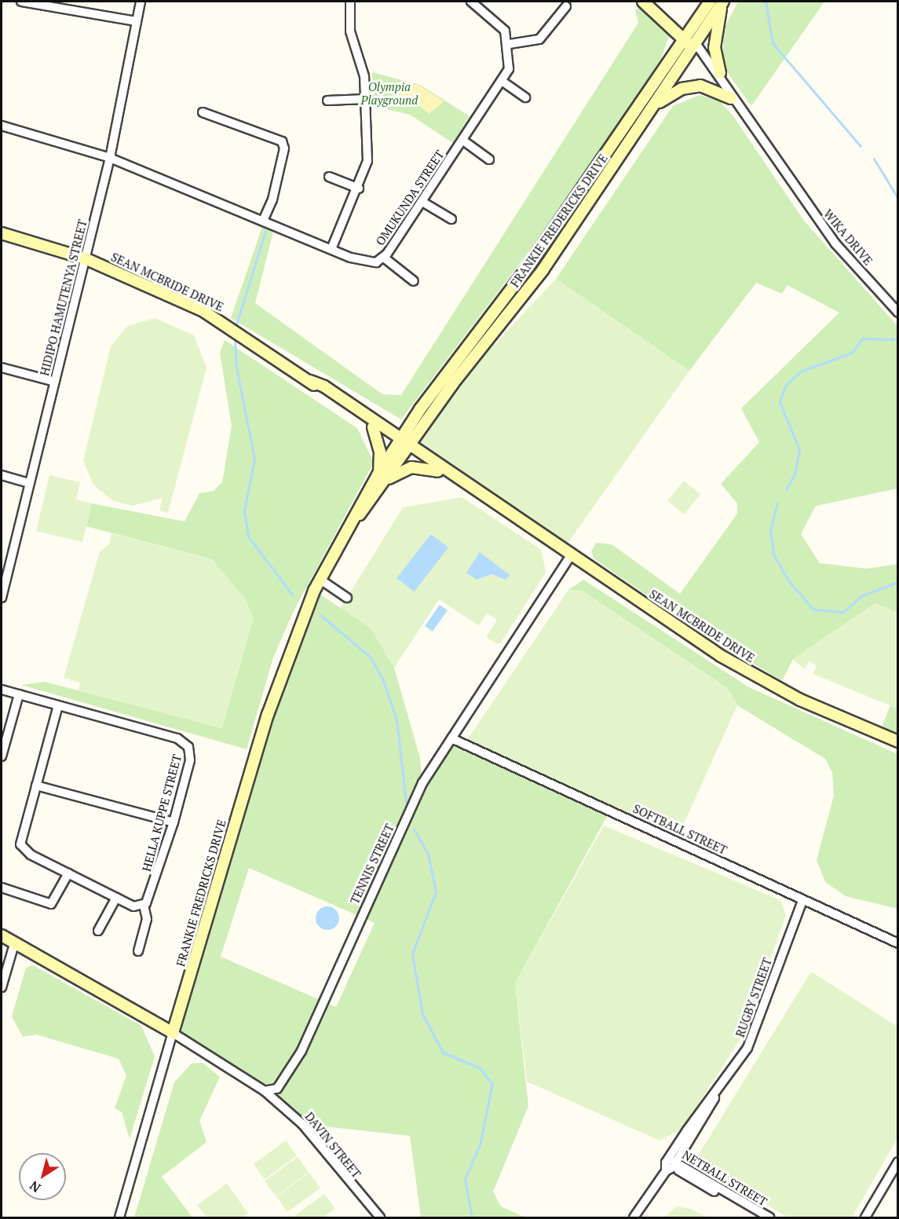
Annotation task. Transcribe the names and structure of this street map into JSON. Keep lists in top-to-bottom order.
{
  "streets": {
    "main road": ["FRANKIE FREDERICKS DRIVE", "SEAN MCBRIDE DRIVE", "FRANKIE FREDRICKS DRIVE"],
    "street": [
      "OMUKUNDA STREET",
      "WIKA DRIVE",
      "HIDIPO HAMUTENYA STREET",
      "HELLA KUPPE STREET",
      "SOFTBALL STREET",
      "TENNIS STREET",
      "RUGBY STREET",
      "DAVIN STREET",
      "NETBALL STREET"
    ]
  },
  "crossings": [
    ["OMUKUNDA STREET", "HIDIPO HAMUTENYA STREET"],
    ["FRANKIE FREDERICKS DRIVE", "WIKA DRIVE"],
    ["FRANKIE FREDERICKS DRIVE", "SEAN MCBRIDE DRIVE"],
    ["FRANKIE FREDERICKS DRIVE", "FRANKIE FREDRICKS DRIVE"],
    ["SEAN MCBRIDE DRIVE", "HIDIPO HAMUTENYA STREET"],
    ["SEAN MCBRIDE DRIVE", "TENNIS STREET"],
    ["SEAN MCBRIDE DRIVE", "FRANKIE FREDRICKS DRIVE"],
    ["SOFTBALL STREET", "TENNIS STREET"],
    ["SOFTBALL STREET", "RUGBY STREET"],
    ["TENNIS STREET", "DAVIN STREET"],
    ["RUGBY STREET", "NETBALL STREET"]
  ],
  "parks": ["Olympia Playground"],
  "north": "bottom left"
}
